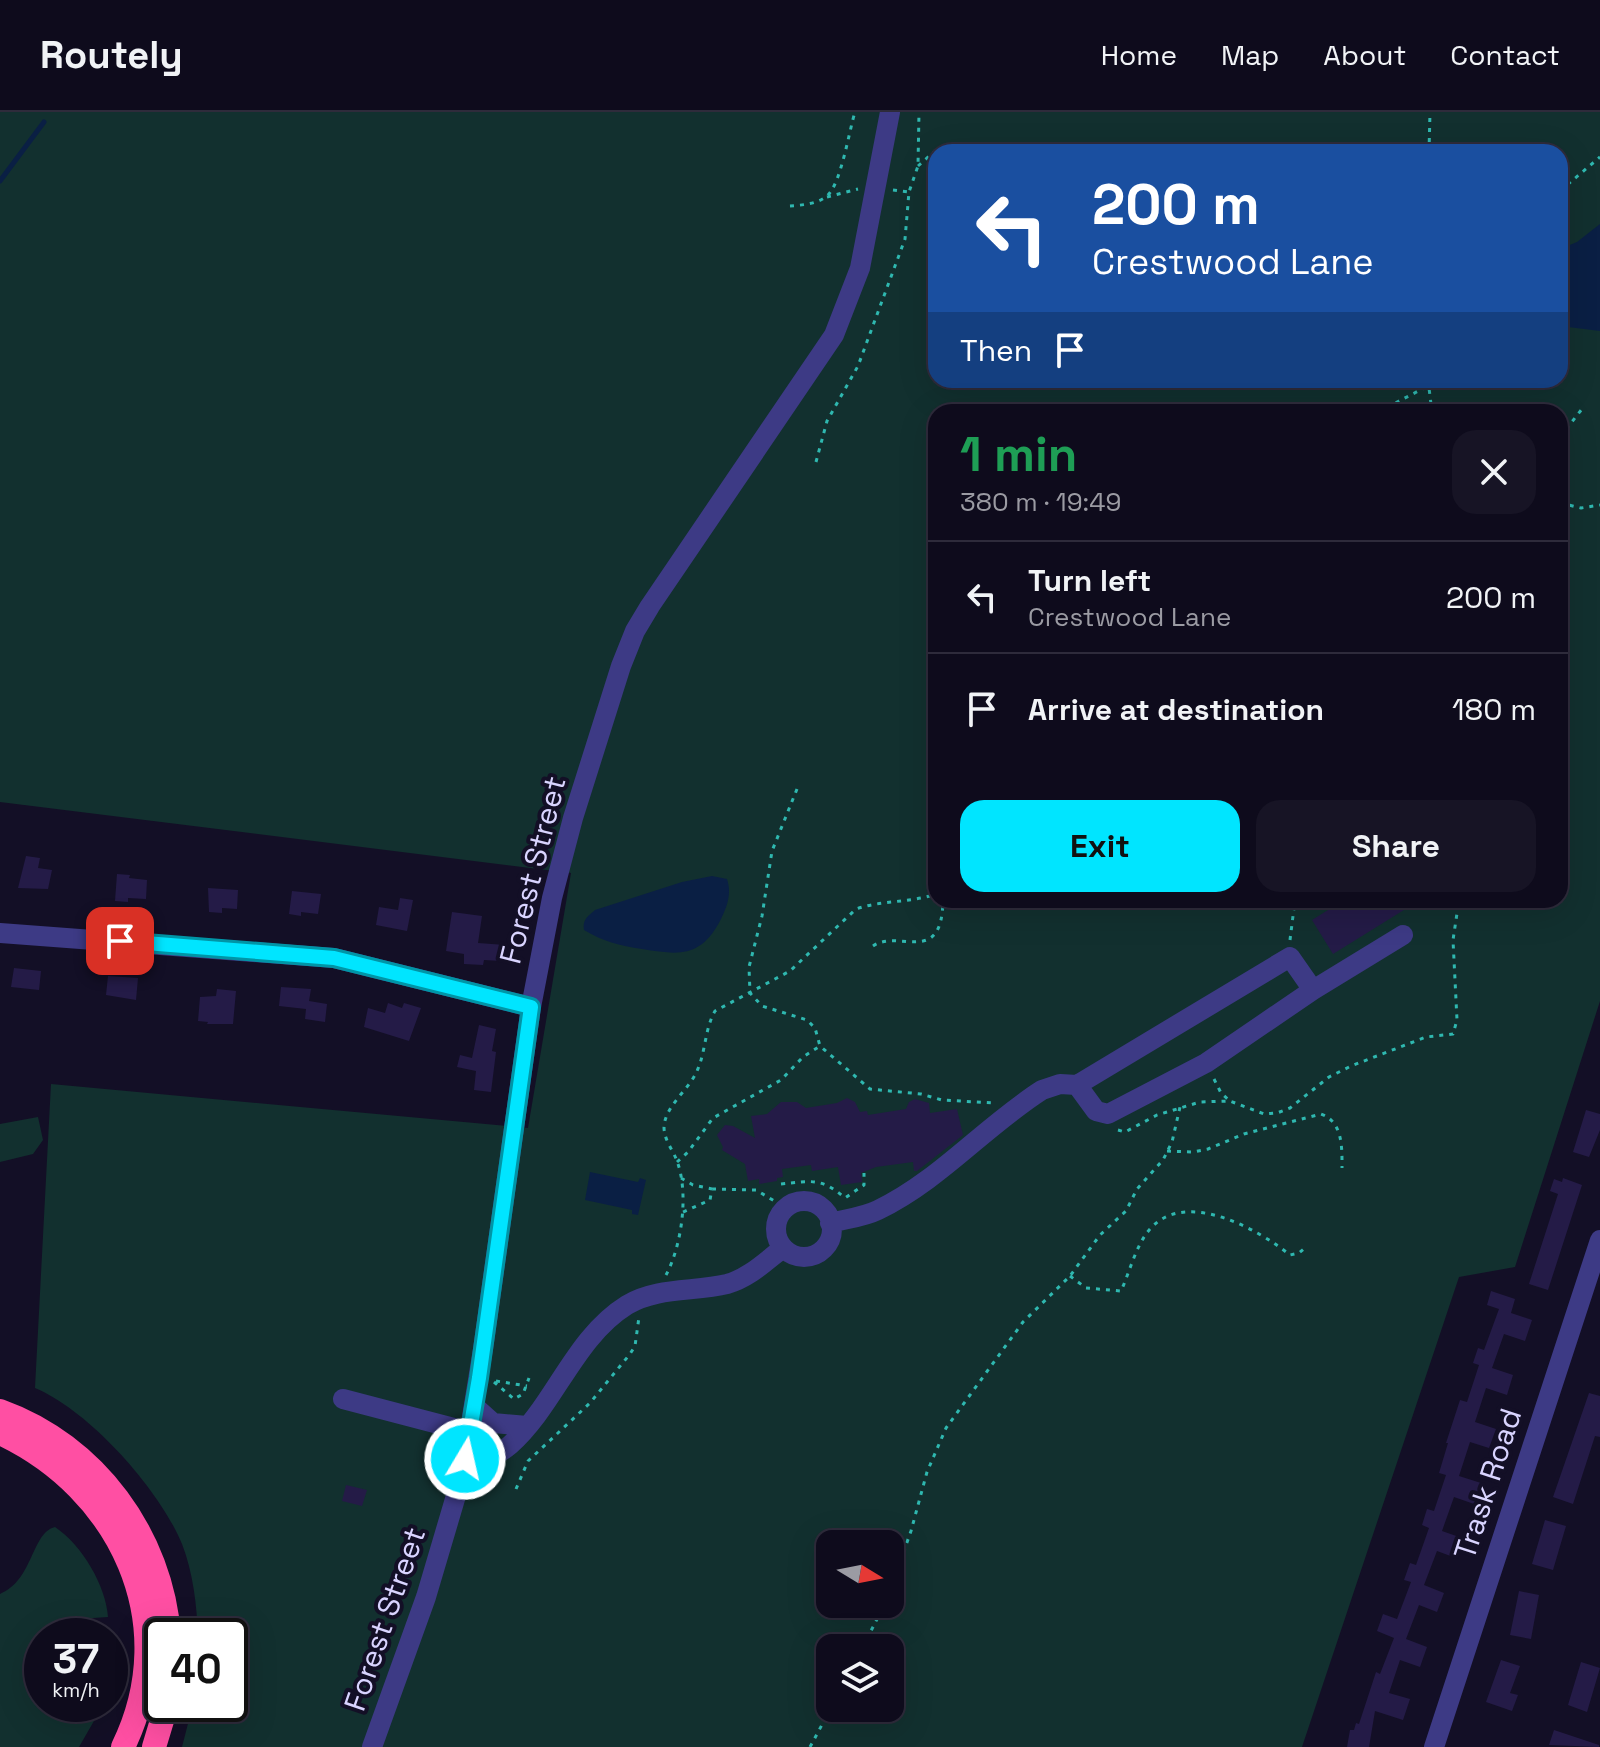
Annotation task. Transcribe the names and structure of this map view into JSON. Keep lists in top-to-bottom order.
{
  "streets": {
    "street": ["Forest Street", "Trask Road"]
  },
  "north": "right",
  "page": {
    "header": "Routely",
    "nav": [
      "Home",
      "Map",
      "About",
      "Contact"
    ],
    "turn": ["200 m", "Crestwood Lane"],
    "then": "Then",
    "heading": ["1 min", "380 m · 19:49"],
    "list": [
      {
        "name": "Turn left",
        "note": "Crestwood Lane",
        "value": "200 m"
      },
      {
        "name": "Arrive at destination",
        "value": "180 m"
      }
    ],
    "buttons": ["Exit", "Share"],
    "speed": "37 km/h",
    "limit": "40"
  }
}
